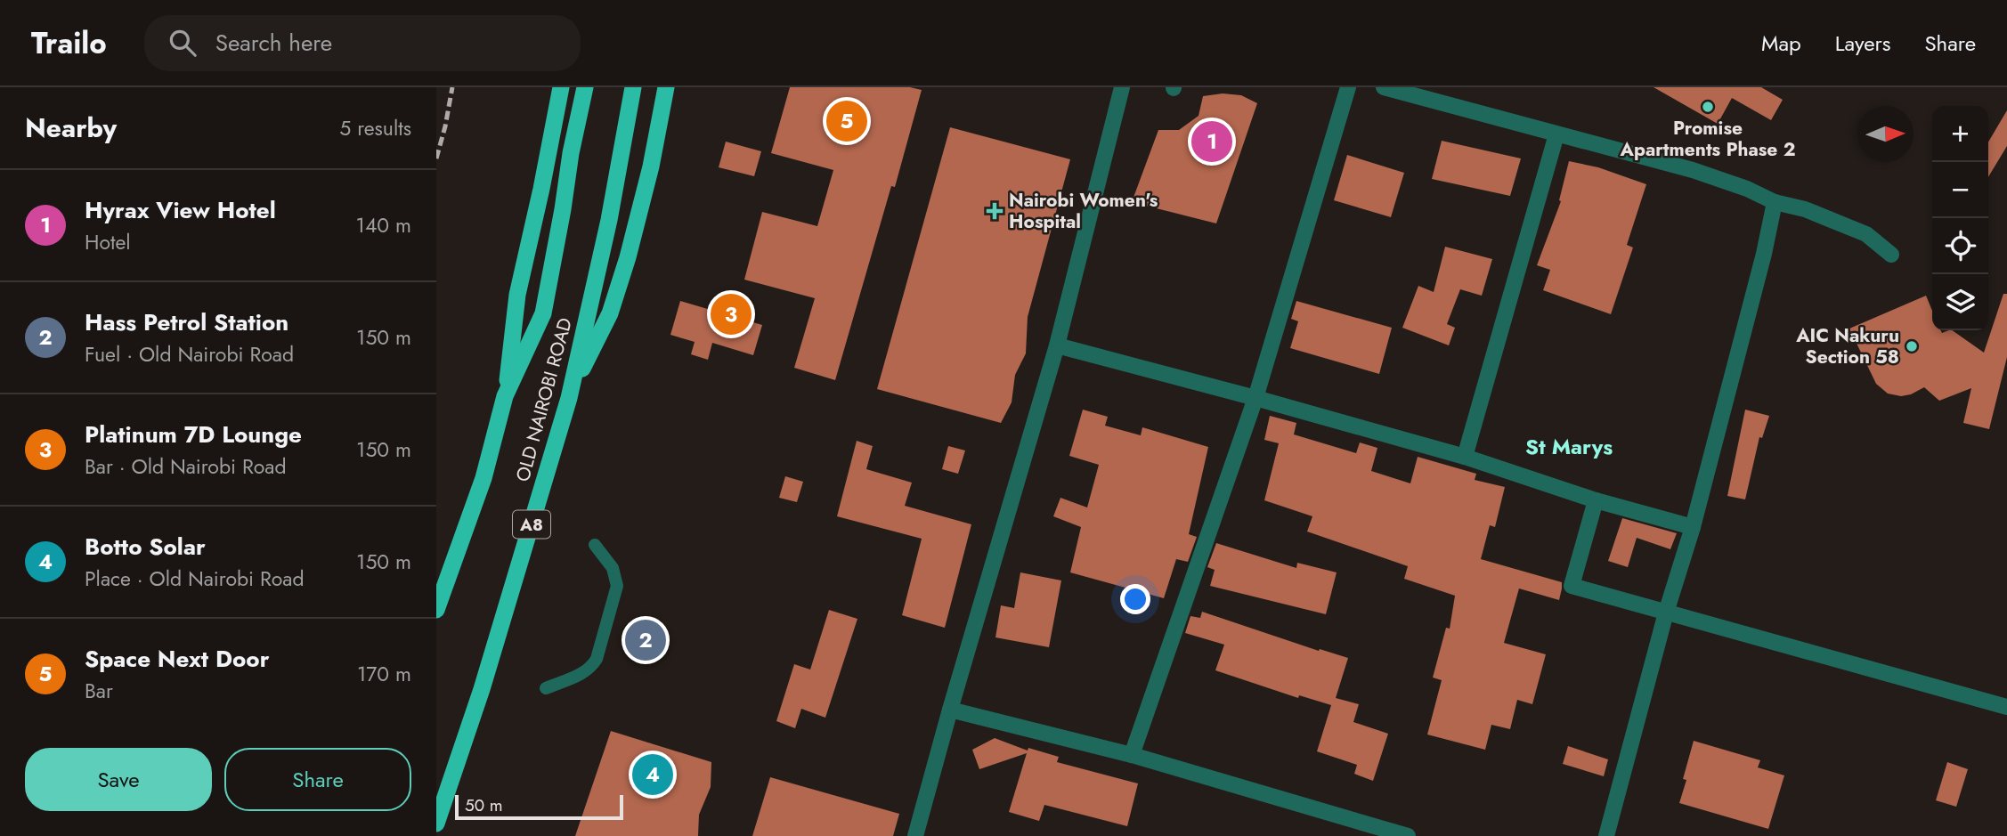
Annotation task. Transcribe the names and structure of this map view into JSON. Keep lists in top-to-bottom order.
{
  "streets": {
    "highway": ["OLD NAIROBI ROAD", "A8"]
  },
  "districts": ["St Marys"],
  "places": {
    "other": ["Promise Apartments Phase 2", "AIC Nakuru Section 58"],
    "health": ["Nairobi Women's Hospital"]
  },
  "scale_bar": "50 m",
  "north": "right",
  "page": {
    "header": "Trailo",
    "search": "Search here",
    "nav": ["Map", "Layers", "Share"],
    "heading": ["Nearby", "5 results"],
    "pins": [
      "5",
      "1",
      "3",
      "2",
      "4"
    ],
    "map_buttons": ["+", "−"],
    "list": [
      {
        "mark": "1",
        "name": "Hyrax View Hotel",
        "note": "Hotel",
        "value": "140 m"
      },
      {
        "mark": "2",
        "name": "Hass Petrol Station",
        "note": "Fuel · Old Nairobi Road",
        "value": "150 m"
      },
      {
        "mark": "3",
        "name": "Platinum 7D Lounge",
        "note": "Bar · Old Nairobi Road",
        "value": "150 m"
      },
      {
        "mark": "4",
        "name": "Botto Solar",
        "note": "Place · Old Nairobi Road",
        "value": "150 m"
      },
      {
        "mark": "5",
        "name": "Space Next Door",
        "note": "Bar",
        "value": "170 m"
      }
    ],
    "buttons": ["Save", "Share"],
    "scale": "50 m"
  }
}
